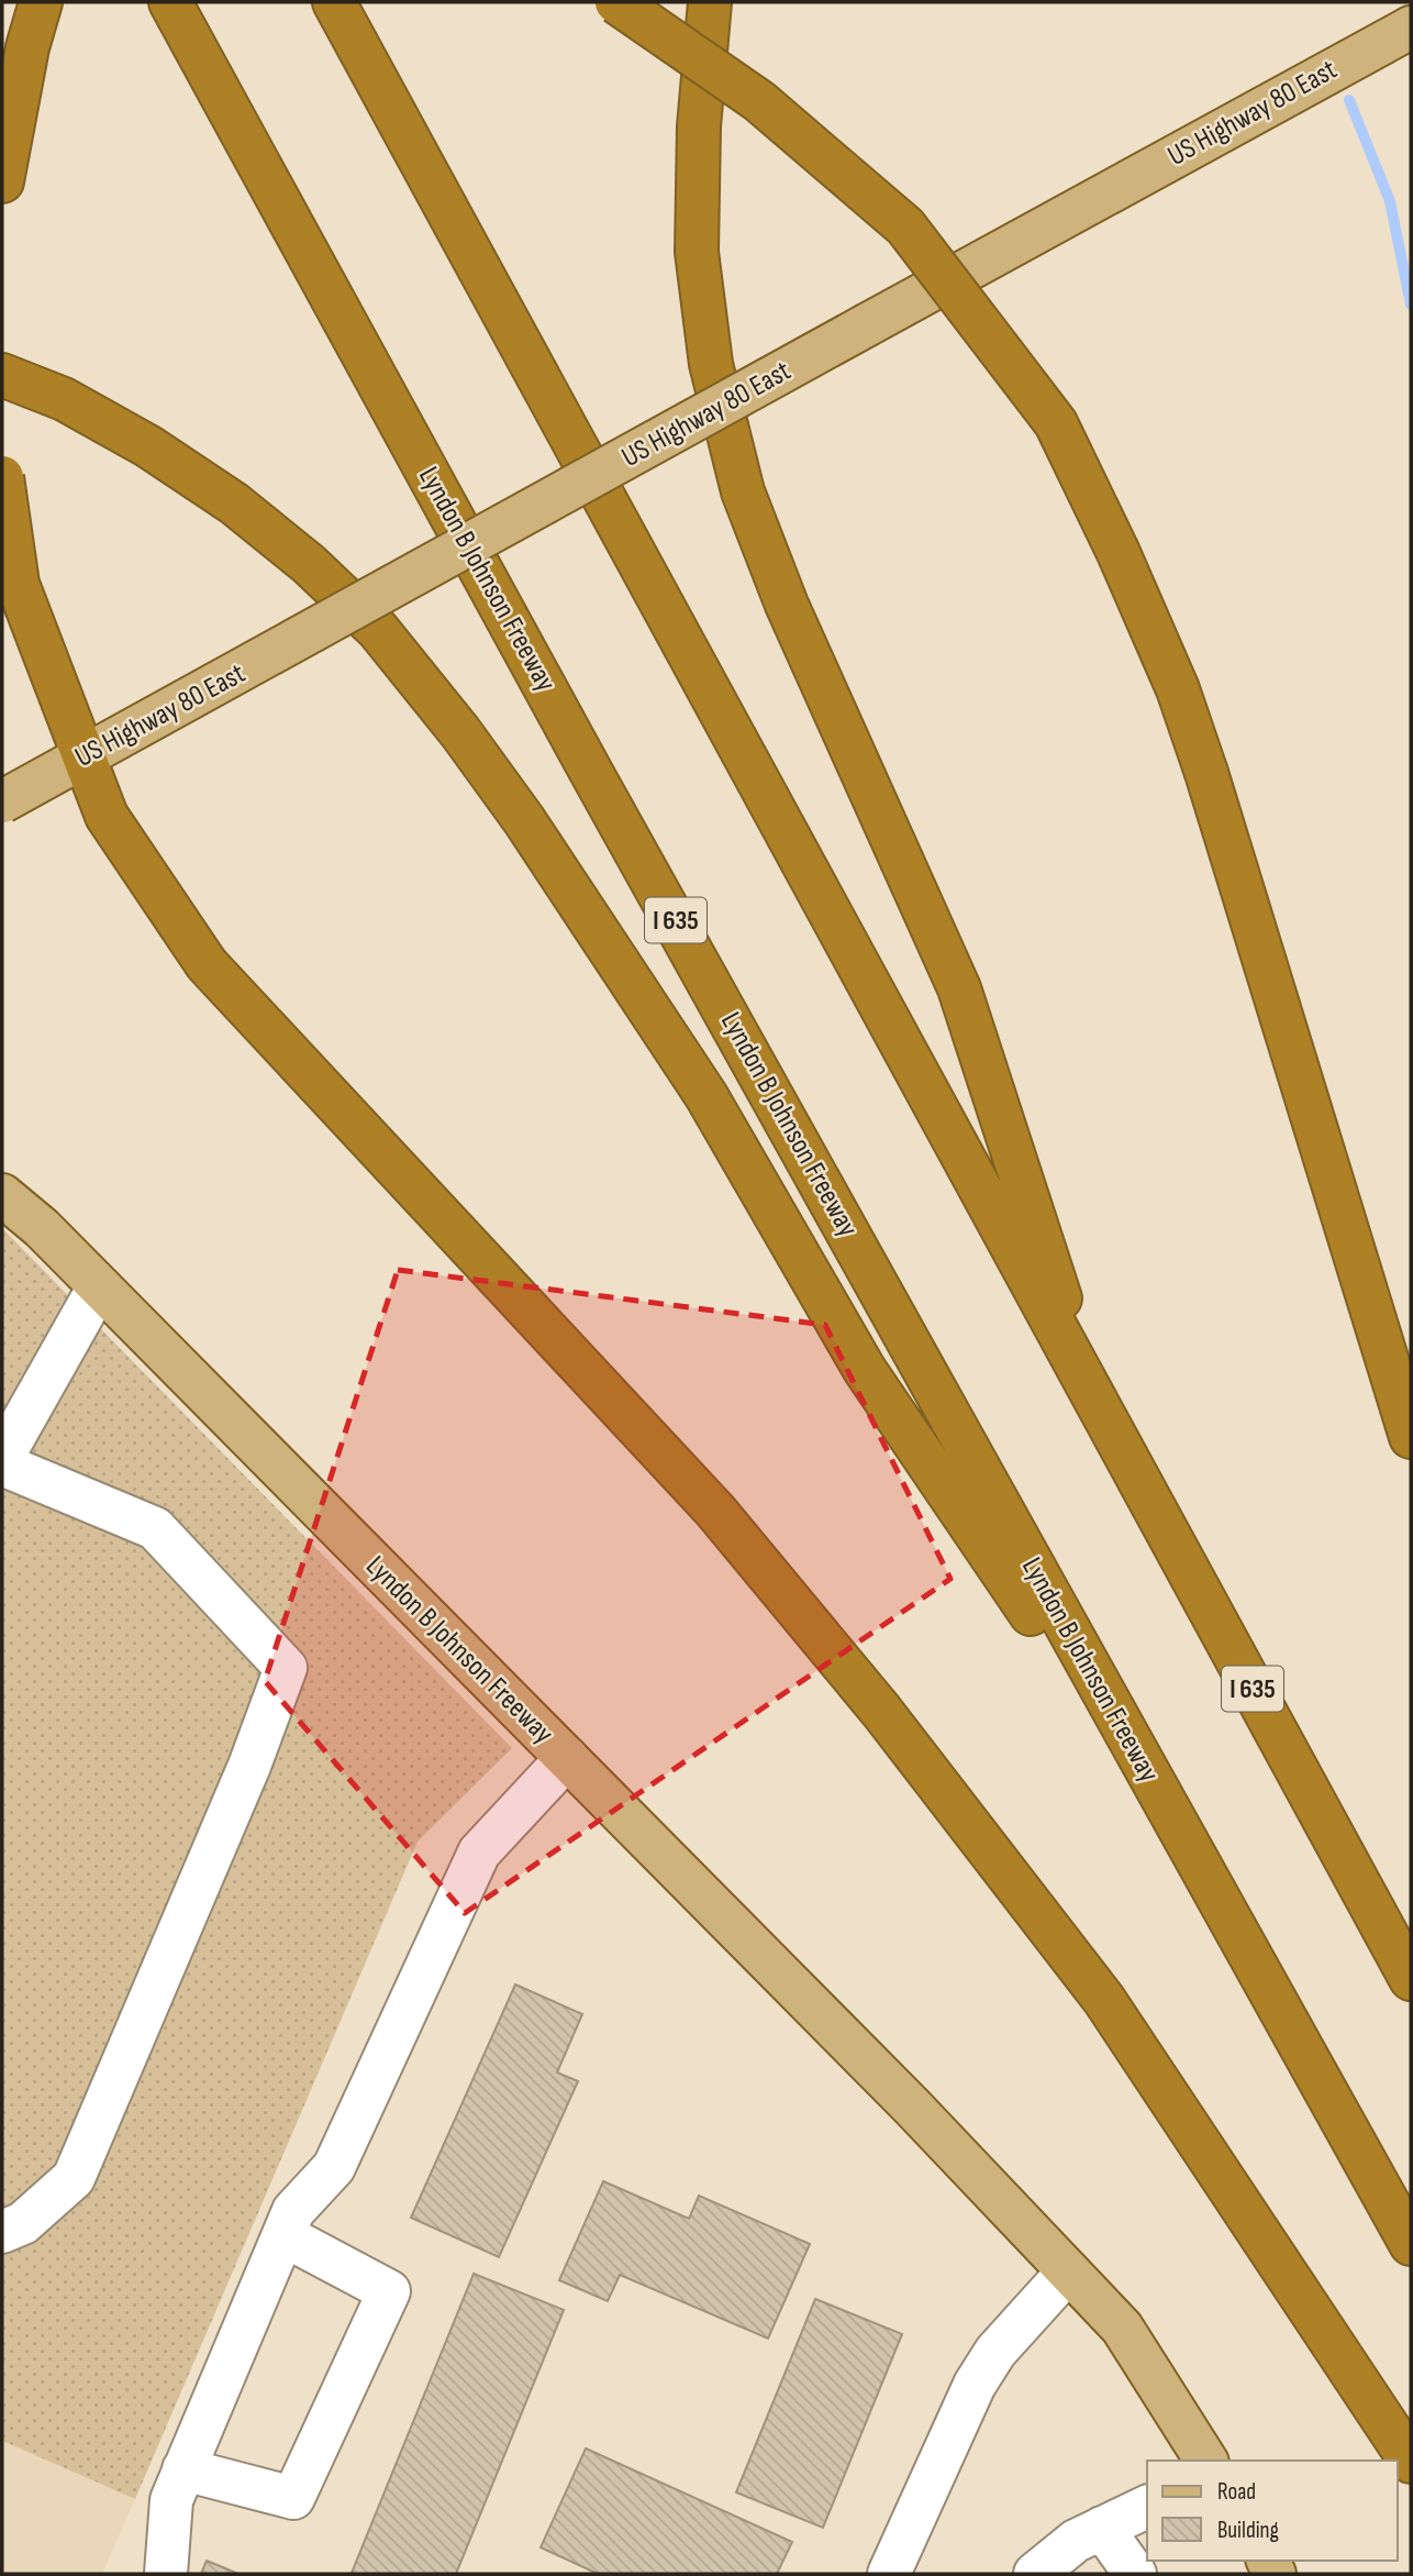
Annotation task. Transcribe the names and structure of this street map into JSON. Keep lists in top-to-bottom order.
{
  "streets": {
    "highway": ["Lyndon B Johnson Freeway", "I 635"],
    "main road": ["US Highway 80 East"]
  },
  "legend": ["Road", "Building"]
}
